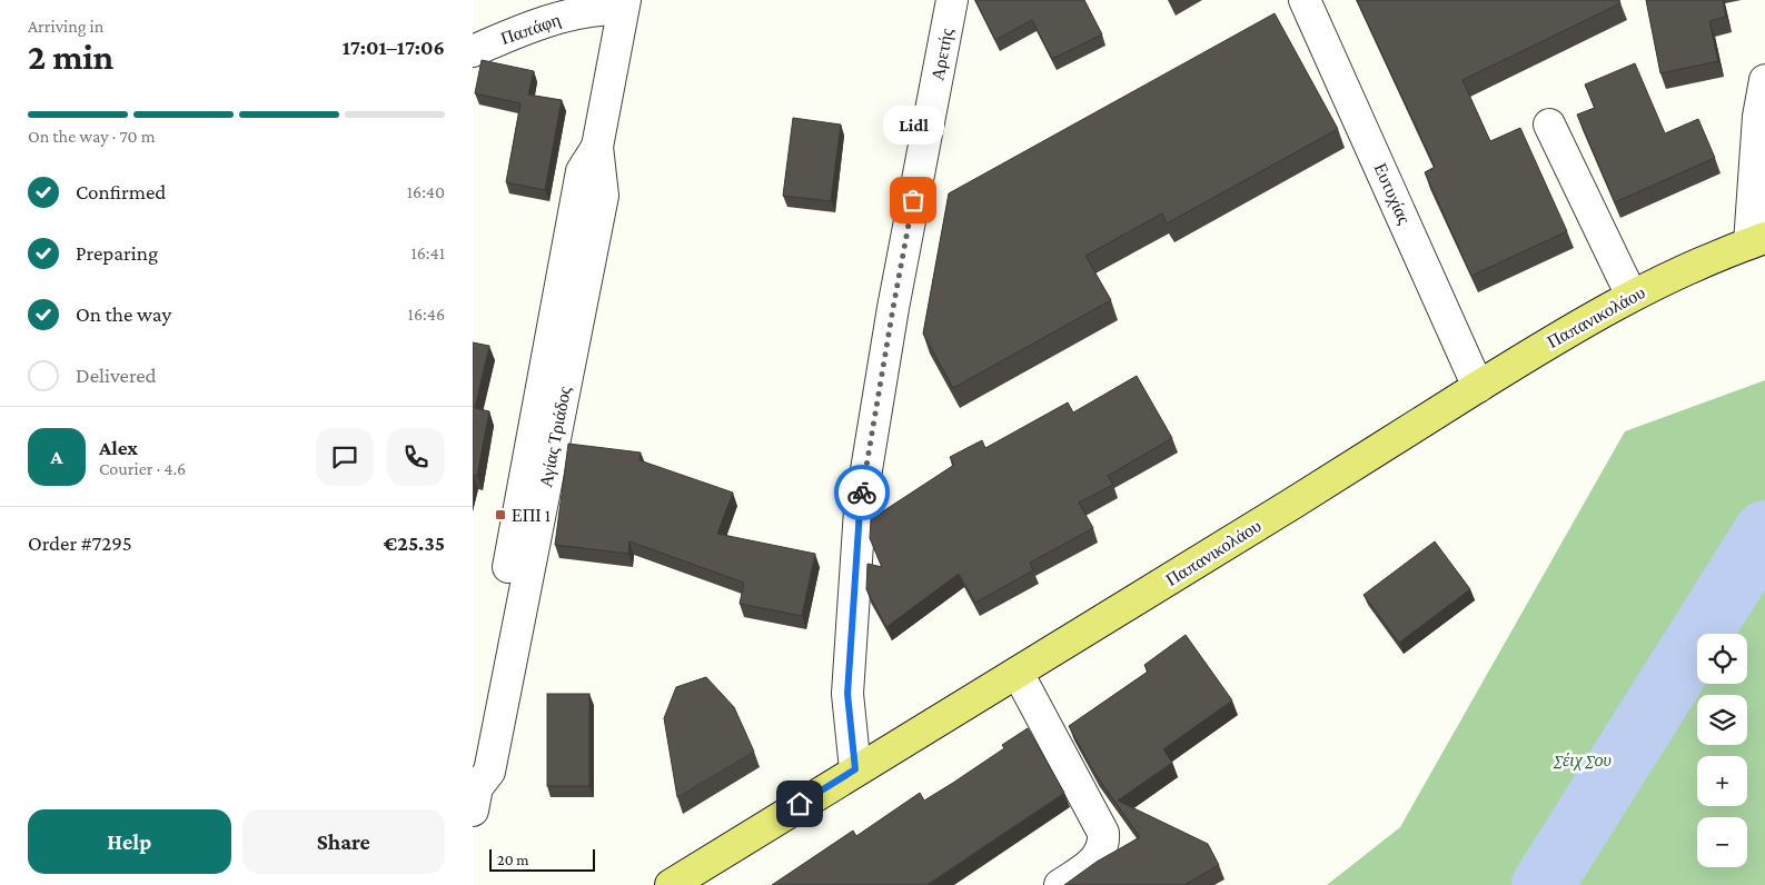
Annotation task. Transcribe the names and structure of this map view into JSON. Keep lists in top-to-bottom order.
{
  "streets": {
    "main road": ["Παπανικολάου"],
    "street": [
      "Παπάφη",
      "Αρετής",
      "Ευτυχίας",
      "Αγίας Τριάδος"
    ]
  },
  "crossings": [
    ["Παπάφη", "Αγίας Τριάδος"],
    ["Αρετής", "Παπανικολάου"],
    ["Ευτυχίας", "Παπανικολάου"]
  ],
  "parks": ["Σέιχ Σου"],
  "places": {
    "other": ["Lidl"],
    "transit": ["ΕΠΙ 1"]
  },
  "scale_bar": "20 m",
  "page": {
    "heading": ["2 min", "Arriving in", "17:01–17:06"],
    "panel": [
      "Alex",
      "Courier · 4.6",
      "Order #7295",
      "€25.35"
    ],
    "bar": "On the way · 70 m",
    "bubble": "Lidl",
    "list": [
      ["Confirmed", "16:40"],
      ["Preparing", "16:41"],
      ["On the way", "16:46"],
      "Delivered"
    ],
    "round": "A",
    "map_buttons": ["+", "−"],
    "buttons": ["Help", "Share"],
    "scale": "20 m"
  }
}
